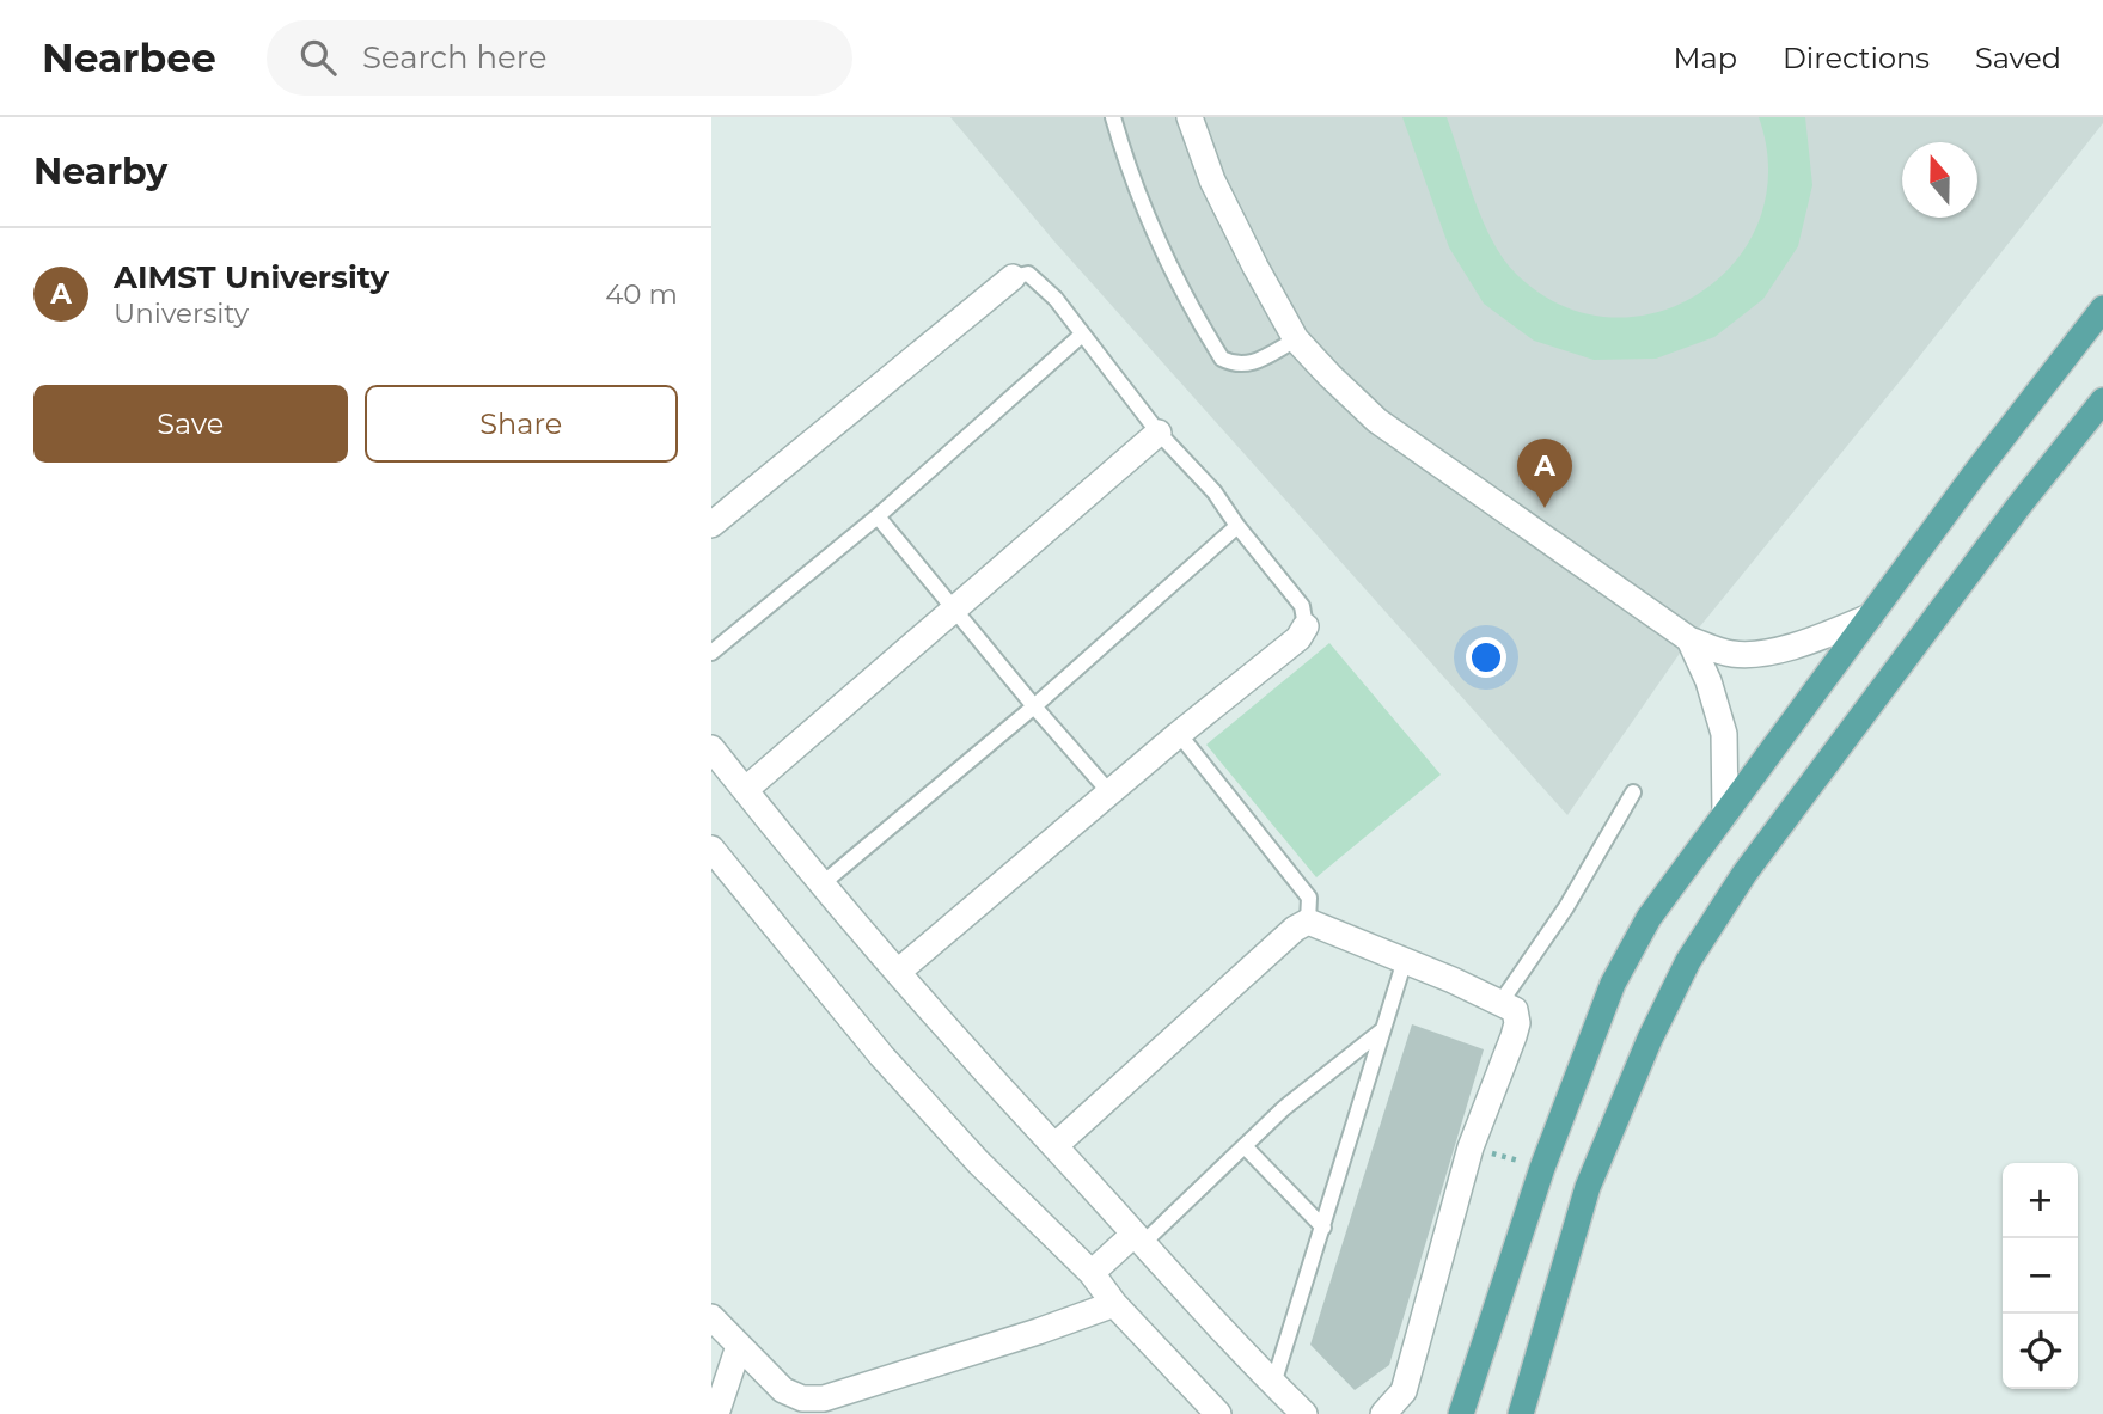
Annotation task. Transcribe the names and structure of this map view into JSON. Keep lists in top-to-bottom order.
{
  "north": "top",
  "page": {
    "header": "Nearbee",
    "search": "Search here",
    "nav": ["Map", "Directions", "Saved"],
    "heading": "Nearby",
    "list": [
      {
        "mark": "A",
        "name": "AIMST University",
        "note": "University",
        "value": "40 m"
      }
    ],
    "buttons": ["Save", "Share"],
    "pins": "A",
    "map_buttons": ["+", "−"]
  }
}
